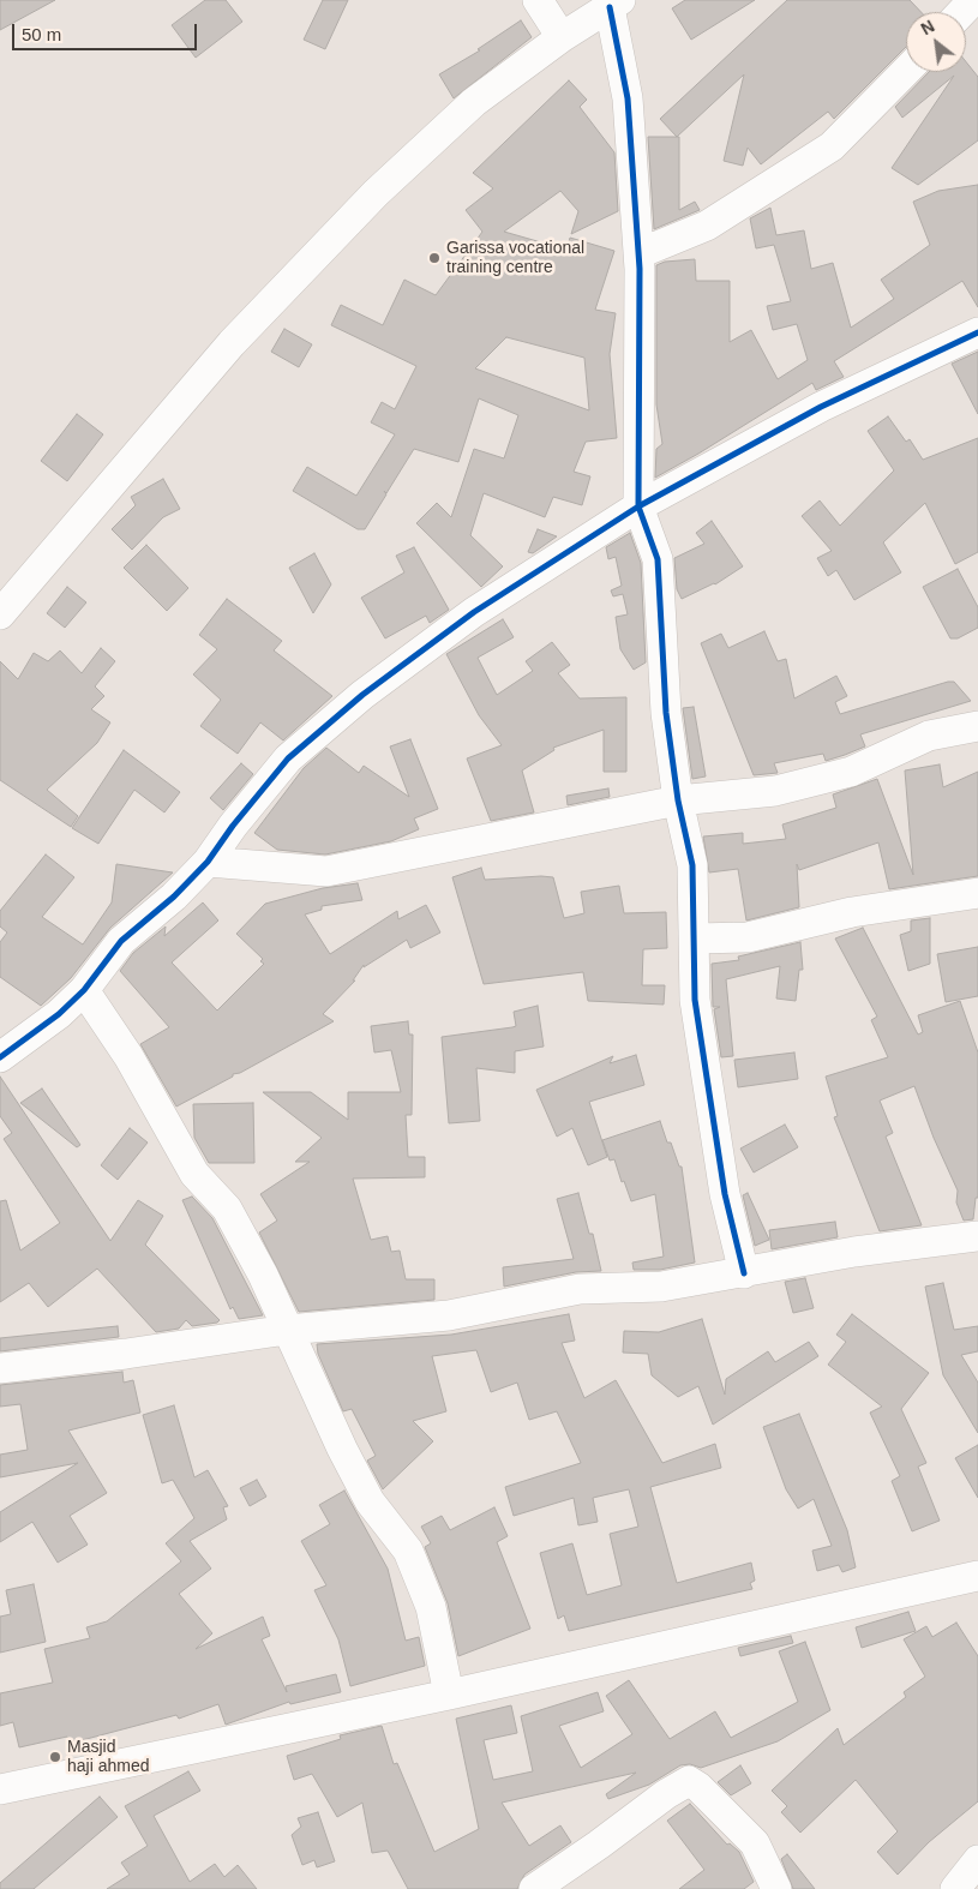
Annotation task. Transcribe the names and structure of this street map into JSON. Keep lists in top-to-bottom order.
{
  "places": ["Garissa vocational training centre", "Masjid haji ahmed"],
  "scale_bar": "50 m",
  "north": "top left"
}
